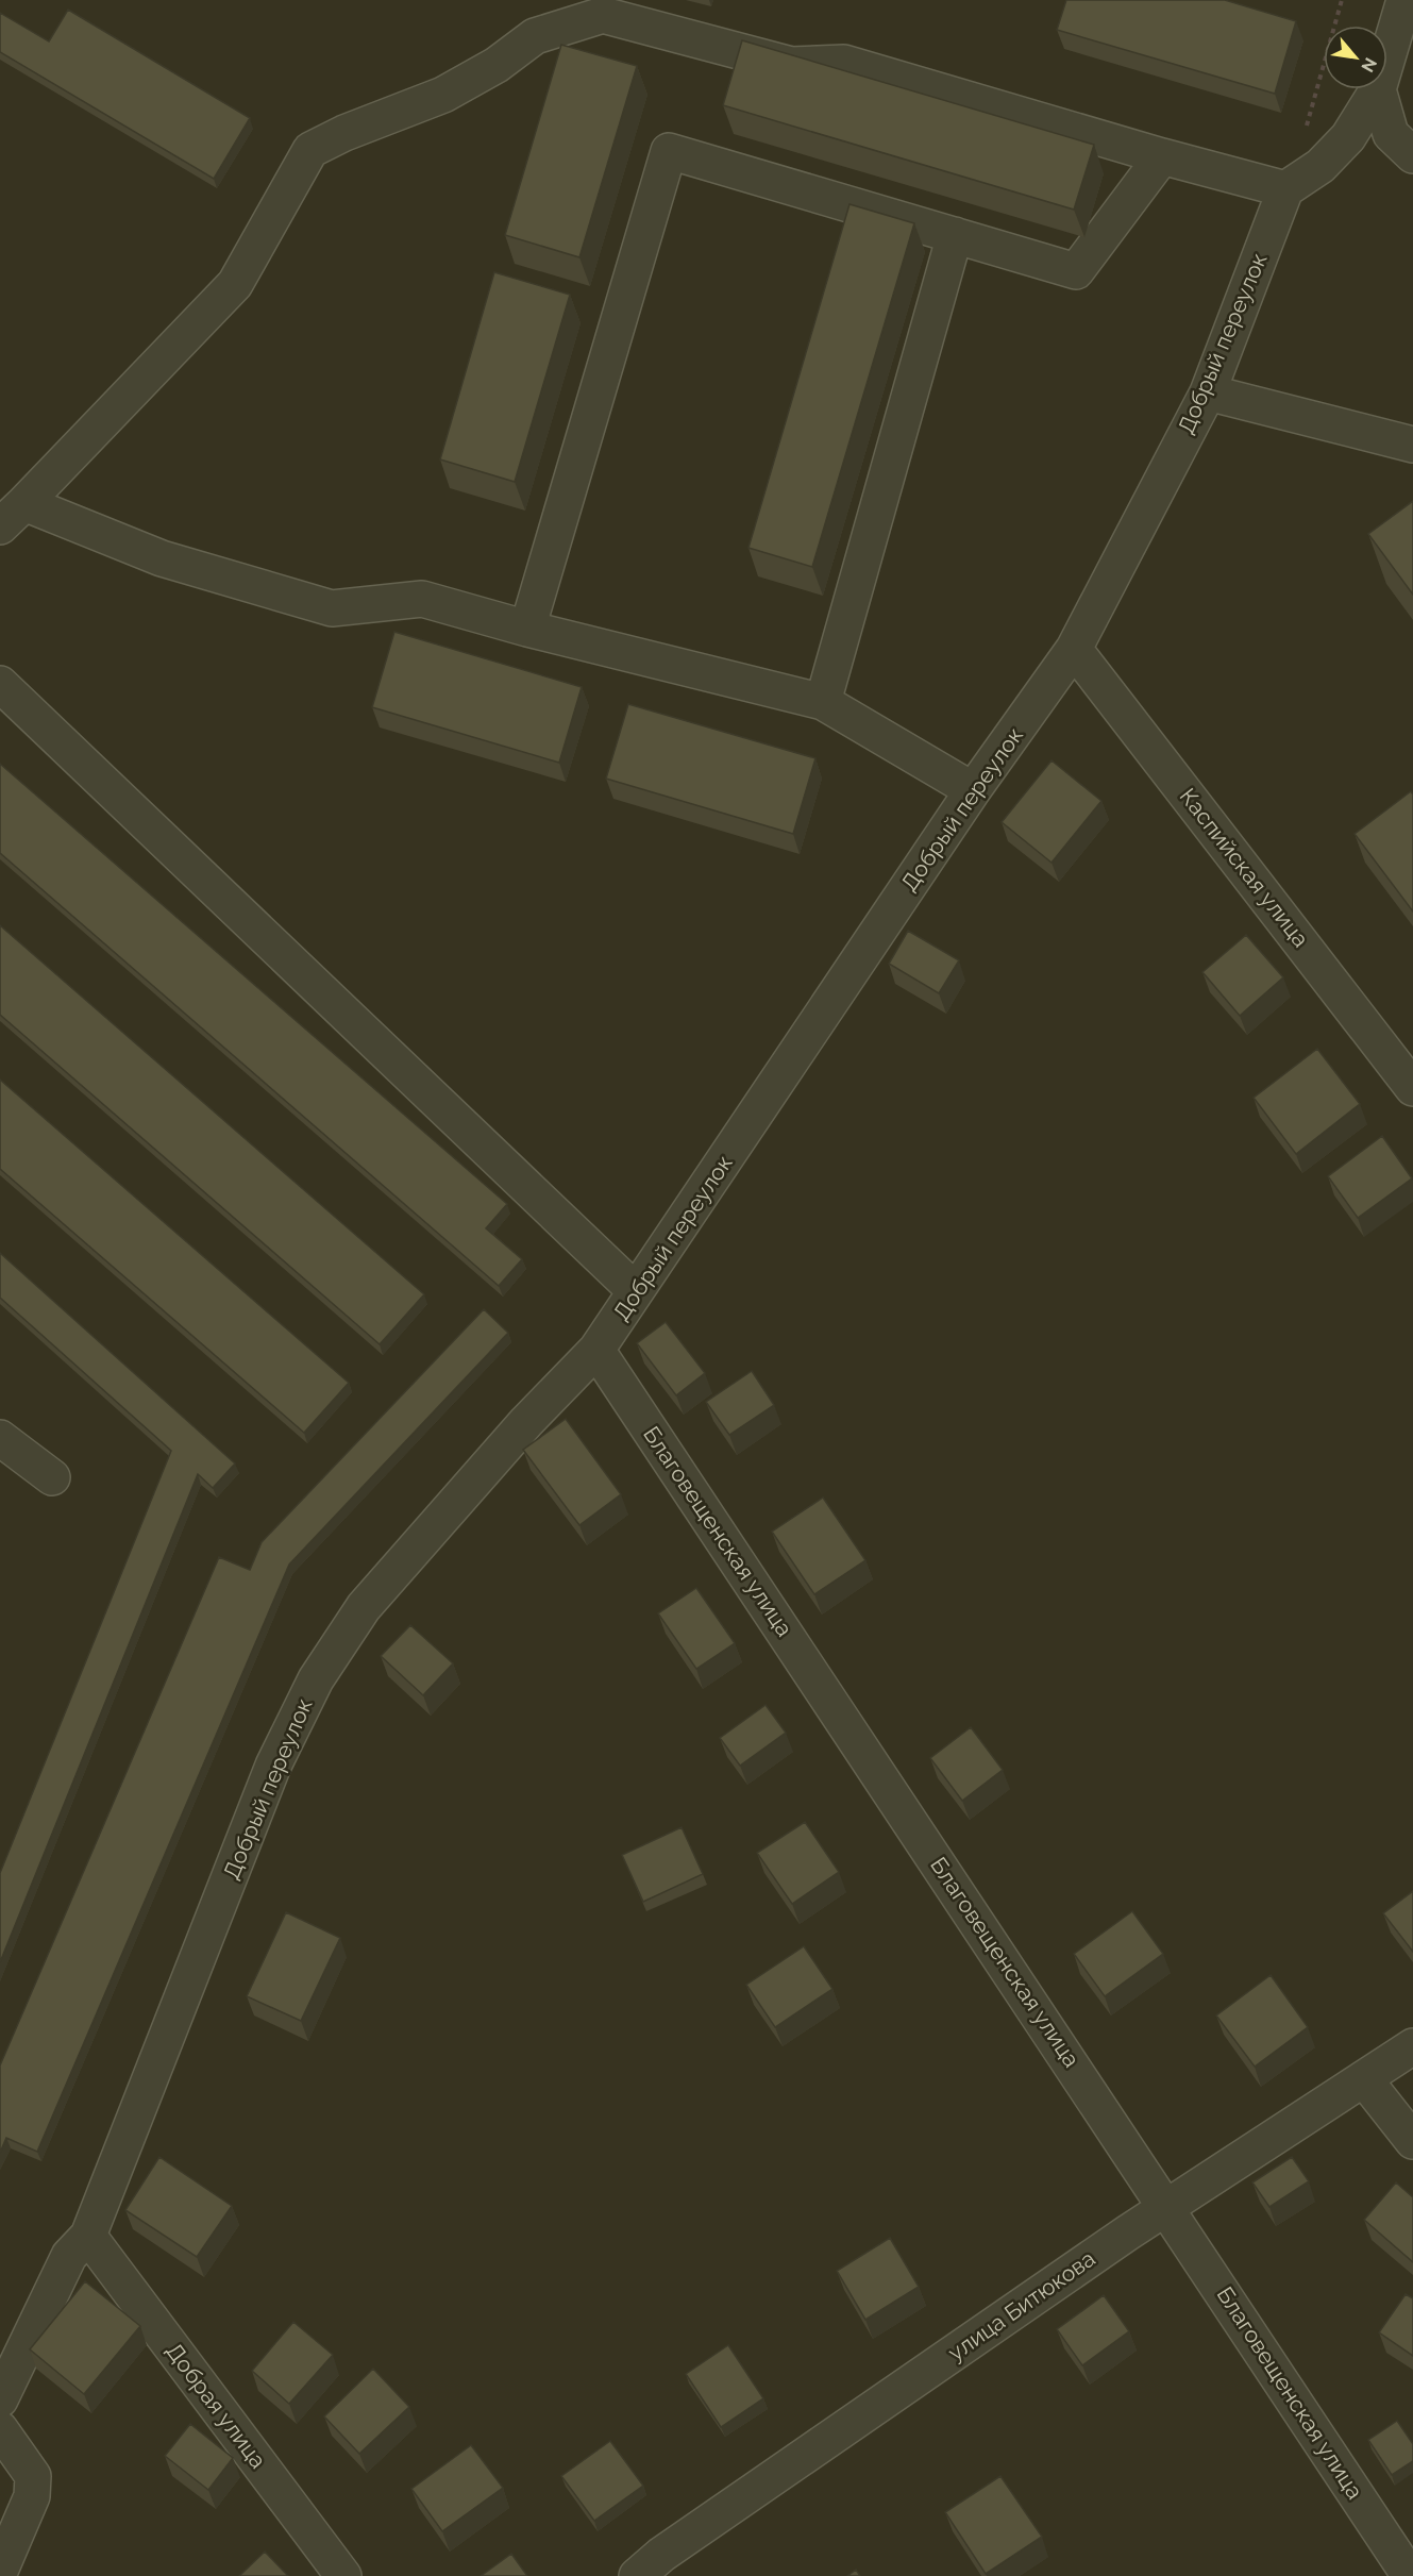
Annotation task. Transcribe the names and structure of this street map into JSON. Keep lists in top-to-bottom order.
{
  "streets": {
    "street": [
      "Добрый переулок",
      "Каспийская улица",
      "Благовещенская улица",
      "улица Битюкова",
      "Добрая улица"
    ]
  },
  "crossings": [
    ["Добрый переулок", "Каспийская улица"],
    ["Добрый переулок", "Благовещенская улица"],
    ["Добрый переулок", "Добрая улица"],
    ["Благовещенская улица", "улица Битюкова"]
  ],
  "north": "bottom right"
}
